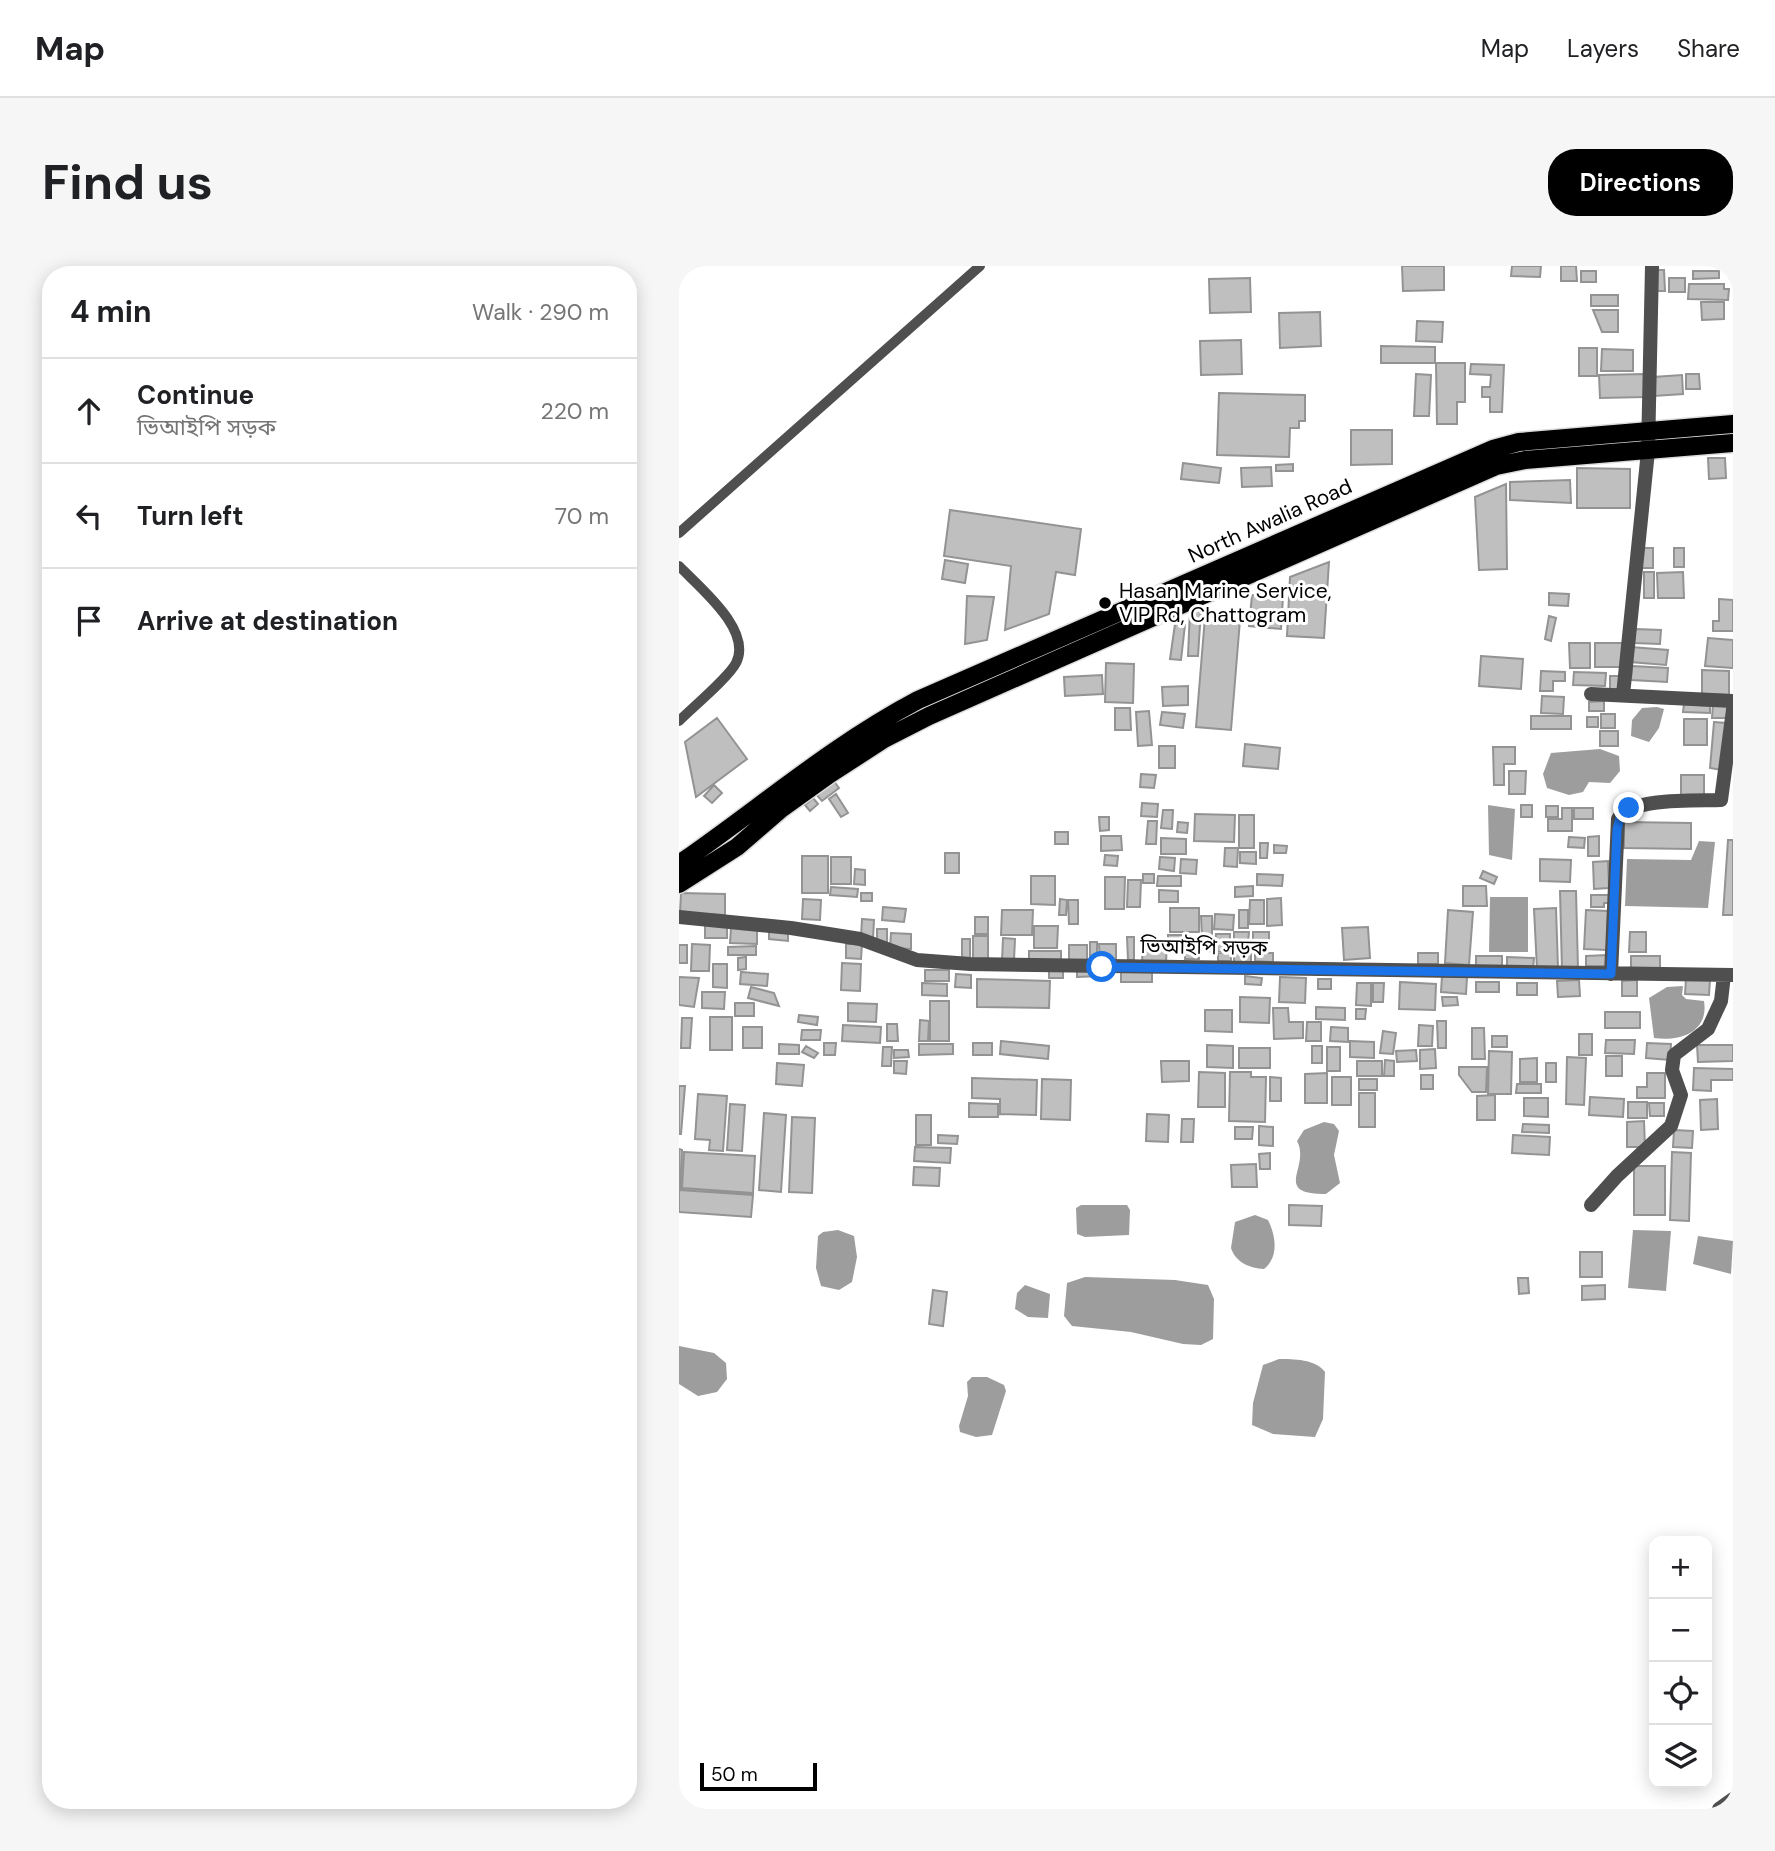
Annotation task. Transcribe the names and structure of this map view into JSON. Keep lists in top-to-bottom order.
{
  "streets": {
    "main road": ["North Awalia Road"],
    "street": ["ভিআইপি সড়ক"]
  },
  "places": ["Hasan Marine Service, VIP Rd, Chattogram"],
  "scale_bar": "50 m",
  "page": {
    "header": "Map",
    "nav": ["Map", "Layers", "Share"],
    "buttons": "Directions",
    "title": "Find us",
    "heading": ["4 min", "Walk · 290 m"],
    "list": [
      ["Continue", "ভিআইপি সড়ক", "220 m"],
      ["Turn left", "70 m"],
      "Arrive at destination"
    ],
    "map_buttons": ["+", "−"],
    "scale": "50 m"
  }
}
